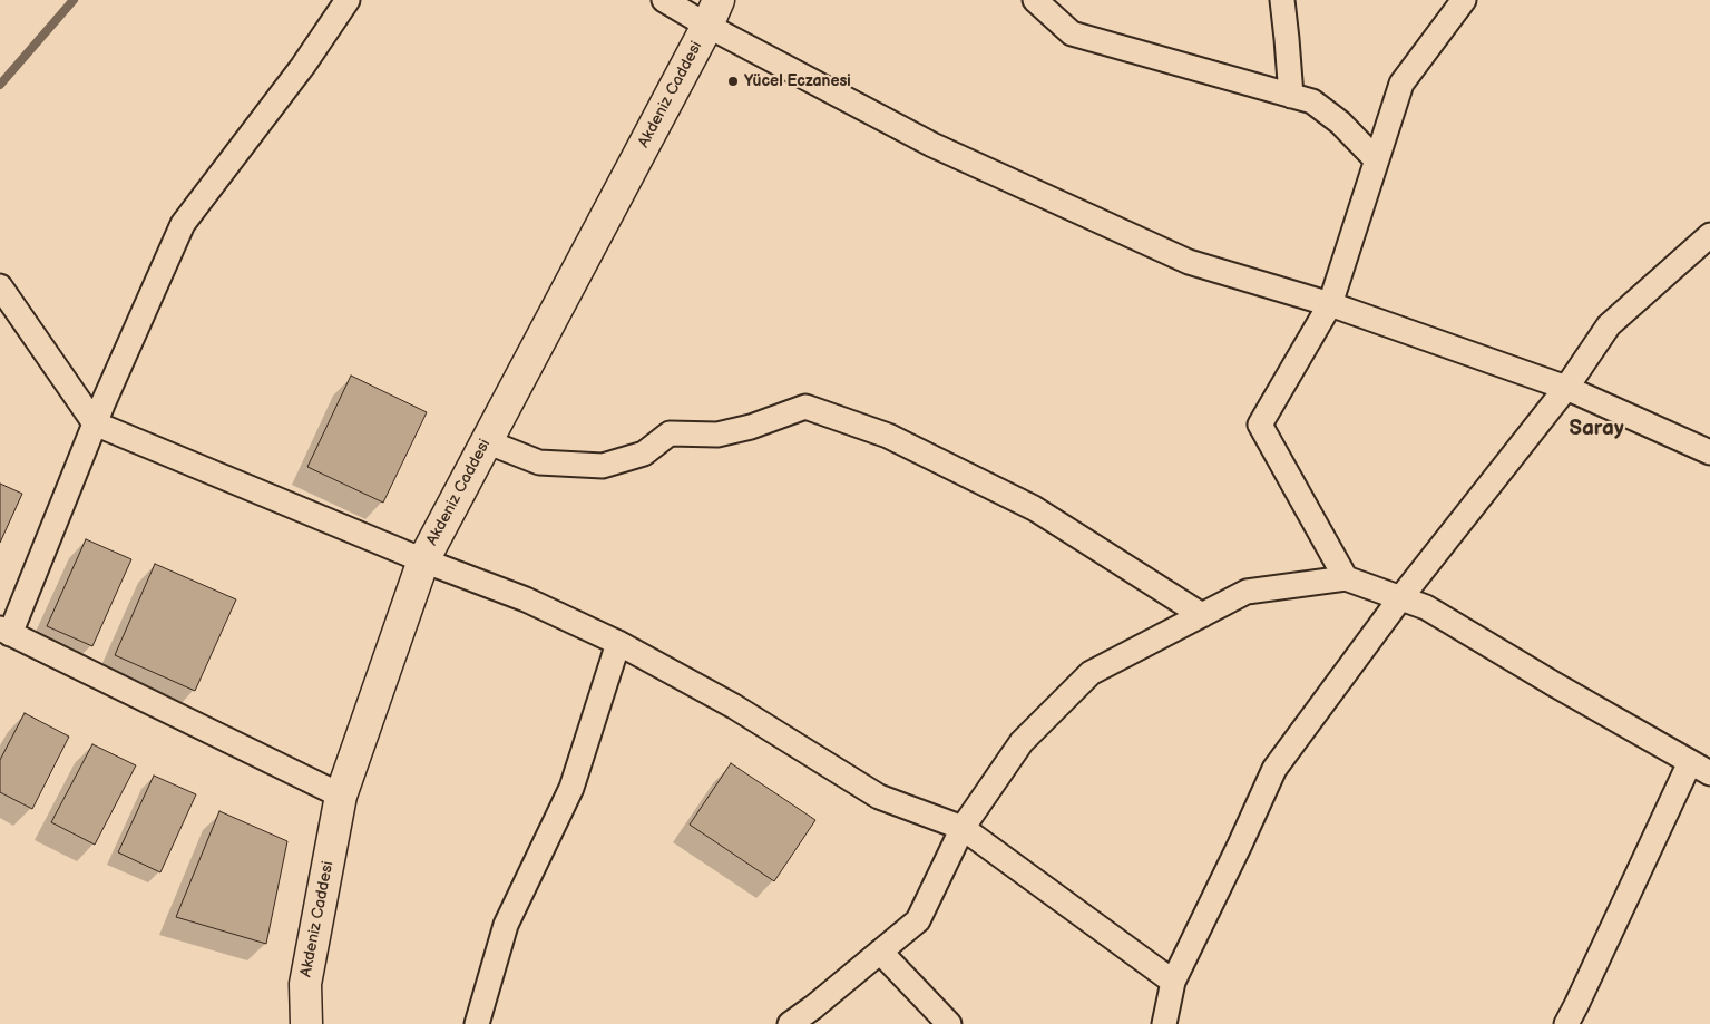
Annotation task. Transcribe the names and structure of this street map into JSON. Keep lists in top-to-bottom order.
{
  "streets": {
    "street": ["Akdeniz Caddesi"]
  },
  "districts": ["Saray"],
  "places": ["Yücel Eczanesi"]
}
